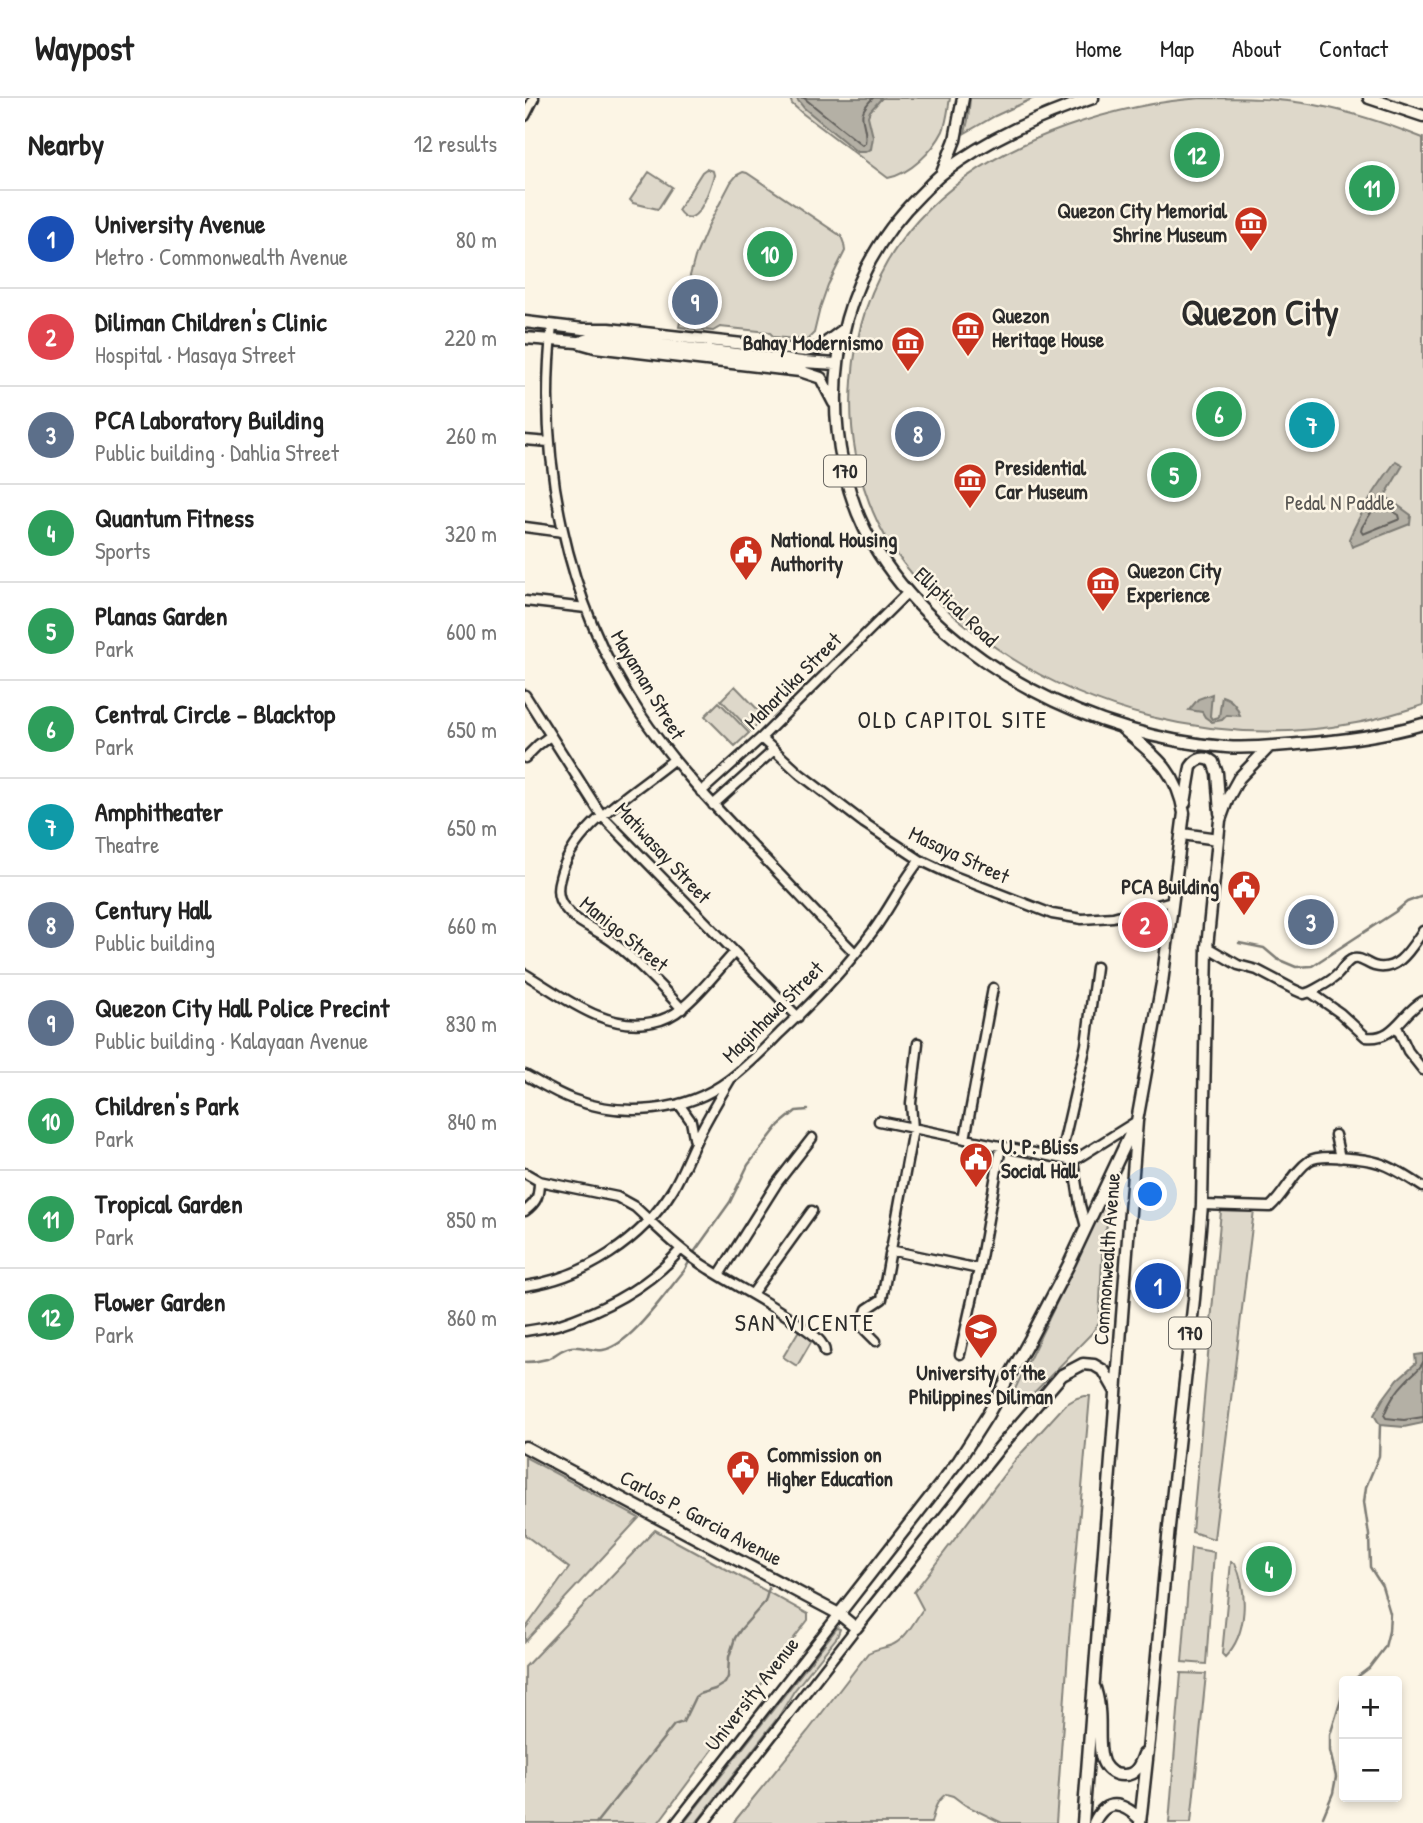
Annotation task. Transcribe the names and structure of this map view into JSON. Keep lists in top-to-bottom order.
{
  "streets": {
    "main road": [
      "170",
      "Elliptical Road",
      "Commonwealth Avenue",
      "Carlos P. Garcia Avenue",
      "University Avenue"
    ],
    "street": [
      "Maharlika Street",
      "Mayaman Street",
      "Matiwasay Street",
      "Masaya Street",
      "Manigo Street",
      "Maginhawa Street"
    ]
  },
  "crossings": [
    ["170", "Elliptical Road"],
    ["Elliptical Road", "Maharlika Street"],
    ["Elliptical Road", "Commonwealth Avenue"],
    ["Maharlika Street", "Mayaman Street"],
    ["Maharlika Street", "Masaya Street"],
    ["Mayaman Street", "Manigo Street"],
    ["Mayaman Street", "Maginhawa Street"],
    ["Matiwasay Street", "Manigo Street"],
    ["Matiwasay Street", "Maginhawa Street"],
    ["Masaya Street", "Maginhawa Street"],
    ["Masaya Street", "Commonwealth Avenue"],
    ["Commonwealth Avenue", "University Avenue"],
    ["Carlos P. Garcia Avenue", "University Avenue"]
  ],
  "districts": ["Quezon City", "OLD CAPITOL SITE", "SAN VICENTE"],
  "parks": ["Pedal N Paddle"],
  "places": {
    "museum": [
      "Quezon City Memorial Shrine Museum",
      "Quezon Heritage House",
      "Bahay Modernismo",
      "Presidential Car Museum",
      "Quezon City Experience"
    ],
    "public building": [
      "National Housing Authority",
      "PCA Building",
      "U. P. Bliss Social Hall",
      "Commission on Higher Education"
    ],
    "school or university": ["University of the Philippines Diliman"]
  },
  "page": {
    "header": "Waypost",
    "nav": [
      "Home",
      "Map",
      "About",
      "Contact"
    ],
    "heading": ["Nearby", "12 results"],
    "pins": [
      "12",
      "11",
      "10",
      "9",
      "6",
      "7",
      "8",
      "5",
      "3",
      "2",
      "1",
      "4"
    ],
    "list": [
      {
        "mark": "1",
        "name": "University Avenue",
        "note": "Metro · Commonwealth Avenue",
        "value": "80 m"
      },
      {
        "mark": "2",
        "name": "Diliman Children's Clinic",
        "note": "Hospital · Masaya Street",
        "value": "220 m"
      },
      {
        "mark": "3",
        "name": "PCA Laboratory Building",
        "note": "Public building · Dahlia Street",
        "value": "260 m"
      },
      {
        "mark": "4",
        "name": "Quantum Fitness",
        "note": "Sports",
        "value": "320 m"
      },
      {
        "mark": "5",
        "name": "Planas Garden",
        "note": "Park",
        "value": "600 m"
      },
      {
        "mark": "6",
        "name": "Central Circle - Blacktop",
        "note": "Park",
        "value": "650 m"
      },
      {
        "mark": "7",
        "name": "Amphitheater",
        "note": "Theatre",
        "value": "650 m"
      },
      {
        "mark": "8",
        "name": "Century Hall",
        "note": "Public building",
        "value": "660 m"
      },
      {
        "mark": "9",
        "name": "Quezon City Hall Police Precint",
        "note": "Public building · Kalayaan Avenue",
        "value": "830 m"
      },
      {
        "mark": "10",
        "name": "Children's Park",
        "note": "Park",
        "value": "840 m"
      },
      {
        "mark": "11",
        "name": "Tropical Garden",
        "note": "Park",
        "value": "850 m"
      },
      {
        "mark": "12",
        "name": "Flower Garden",
        "note": "Park",
        "value": "860 m"
      }
    ],
    "map_buttons": ["+", "−"]
  }
}
